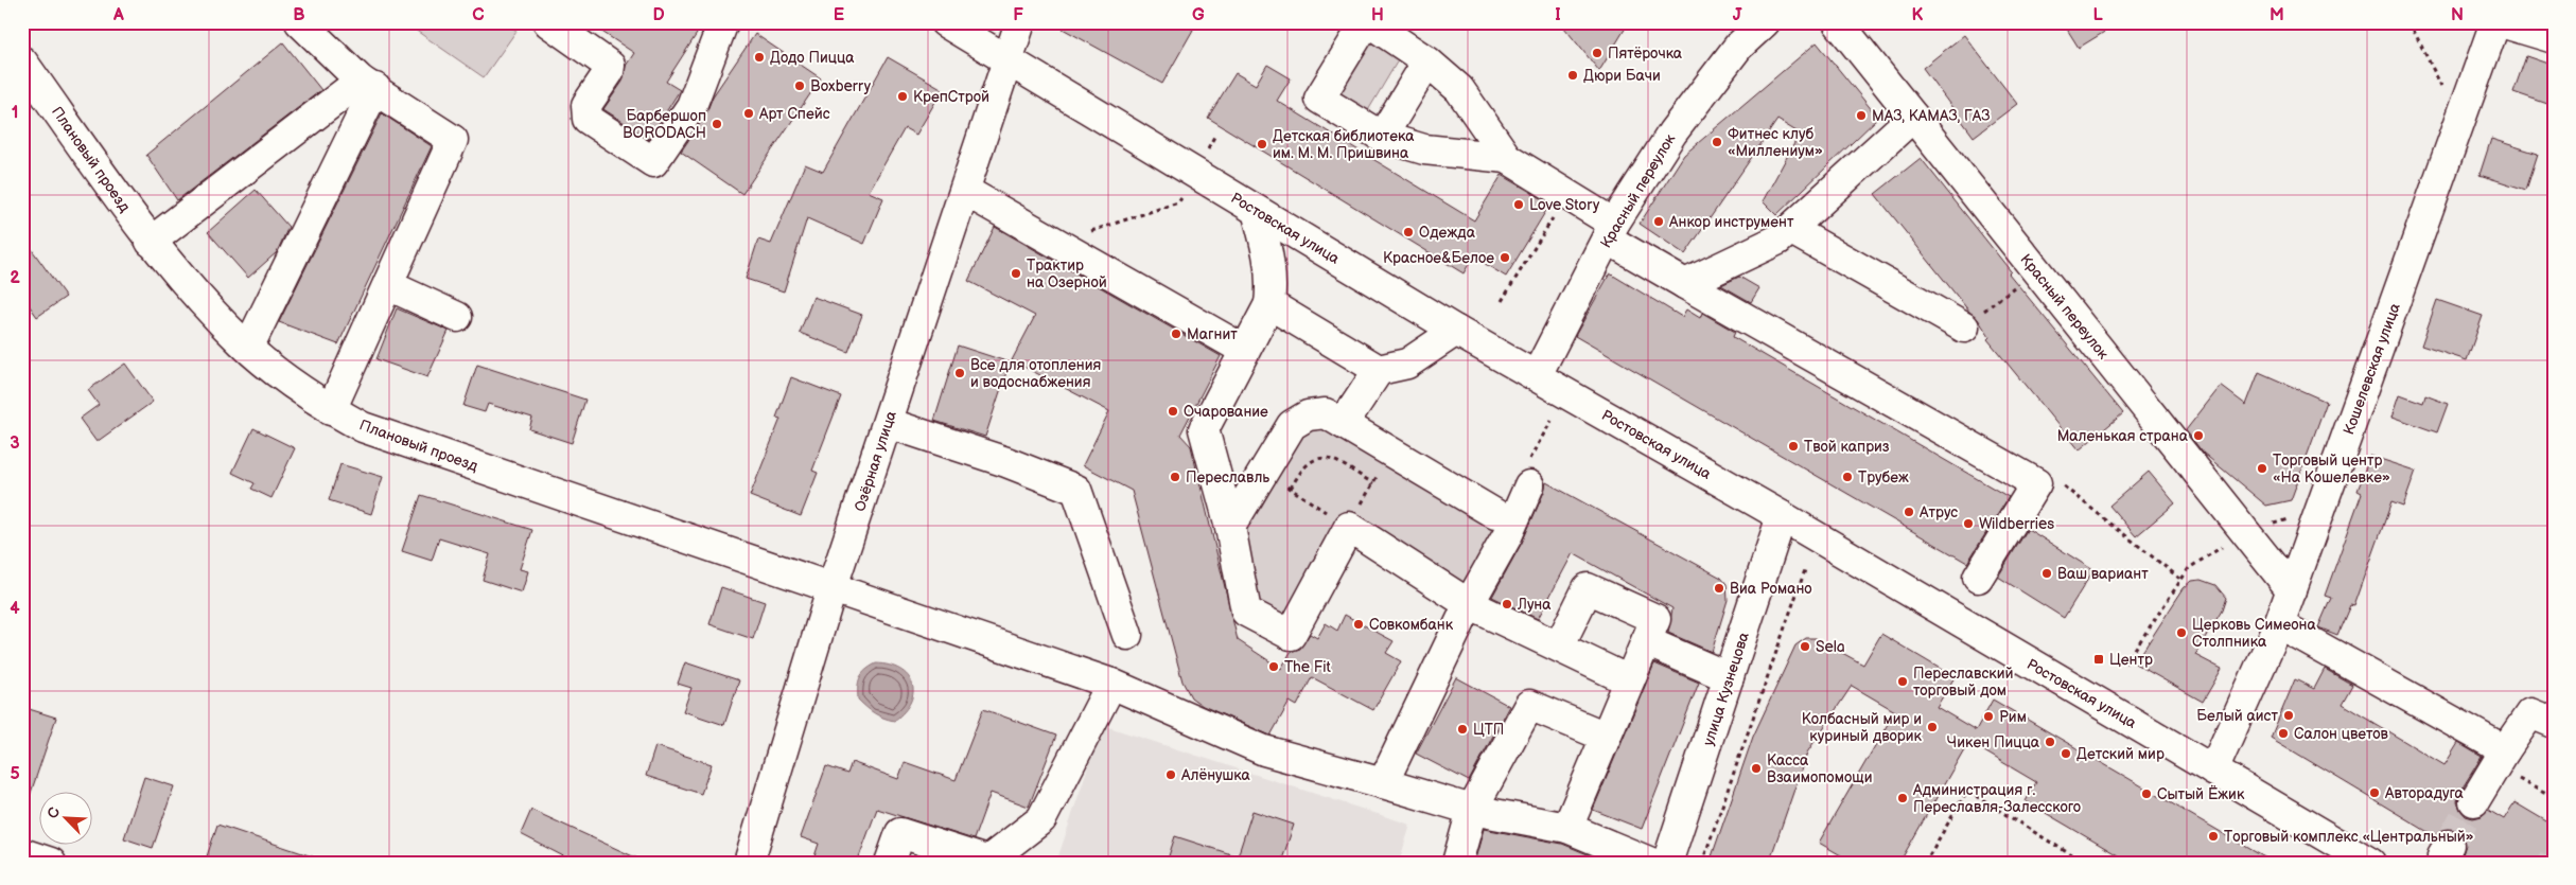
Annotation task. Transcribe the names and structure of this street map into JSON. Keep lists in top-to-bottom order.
{
  "streets": {
    "street": [
      "Плановый проезд",
      "Красный переулок",
      "Ростовская улица",
      "Кошелевская улица",
      "Озёрная улица",
      "улица Кузнецова"
    ]
  },
  "crossings": [
    ["Плановый проезд", "Озёрная улица"],
    ["Красный переулок", "Ростовская улица"],
    ["Красный переулок", "Кошелевская улица"],
    ["Ростовская улица", "Кошелевская улица"],
    ["Ростовская улица", "Озёрная улица"],
    ["Ростовская улица", "улица Кузнецова"]
  ],
  "places": {
    "other": [
      "Пятёрочка",
      "Додо Пицца",
      "Дюри Бачи",
      "Boxberry",
      "КрепСтрой",
      "Арт Спейс",
      "МАЗ, КАМАЗ, ГАЗ",
      "Барбершоп BORODACH",
      "Фитнес клуб «Миллениум»",
      "Детская библиотека им. М. М. Пришвина",
      "Love Story",
      "Анкор инструмент",
      "Одежда",
      "Красное&Белое",
      "Трактир на Озерной",
      "Магнит",
      "Все для отопления и водоснабжения",
      "Очарование",
      "Маленькая страна",
      "Твой каприз",
      "Торговый центр «На Кошелевке»",
      "Переславль",
      "Трубеж",
      "Атрус",
      "Wildberries",
      "Ваш вариант",
      "Виа Романо",
      "Луна",
      "Совкомбанк",
      "Церковь Симеона Столпника",
      "Sela",
      "The Fit",
      "Переславский торговый дом",
      "Белый аист",
      "Рим",
      "Колбасный мир и куриный дворик",
      "ЦТП",
      "Салон цветов",
      "Чикен Пицца",
      "Детский мир",
      "Касса Взаимопомощи",
      "Алёнушка",
      "Авторадуга",
      "Сытый Ёжик",
      "Администрация г. Переславля-Залесского",
      "Торговый комплекс «Центральный»"
    ],
    "transit": ["Центр"]
  },
  "north": "top left",
  "grid": {
    "columns": [
      "A",
      "B",
      "C",
      "D",
      "E",
      "F",
      "G",
      "H",
      "I",
      "J",
      "K",
      "L",
      "M",
      "N"
    ],
    "rows": [
      "1",
      "2",
      "3",
      "4",
      "5"
    ]
  }
}
